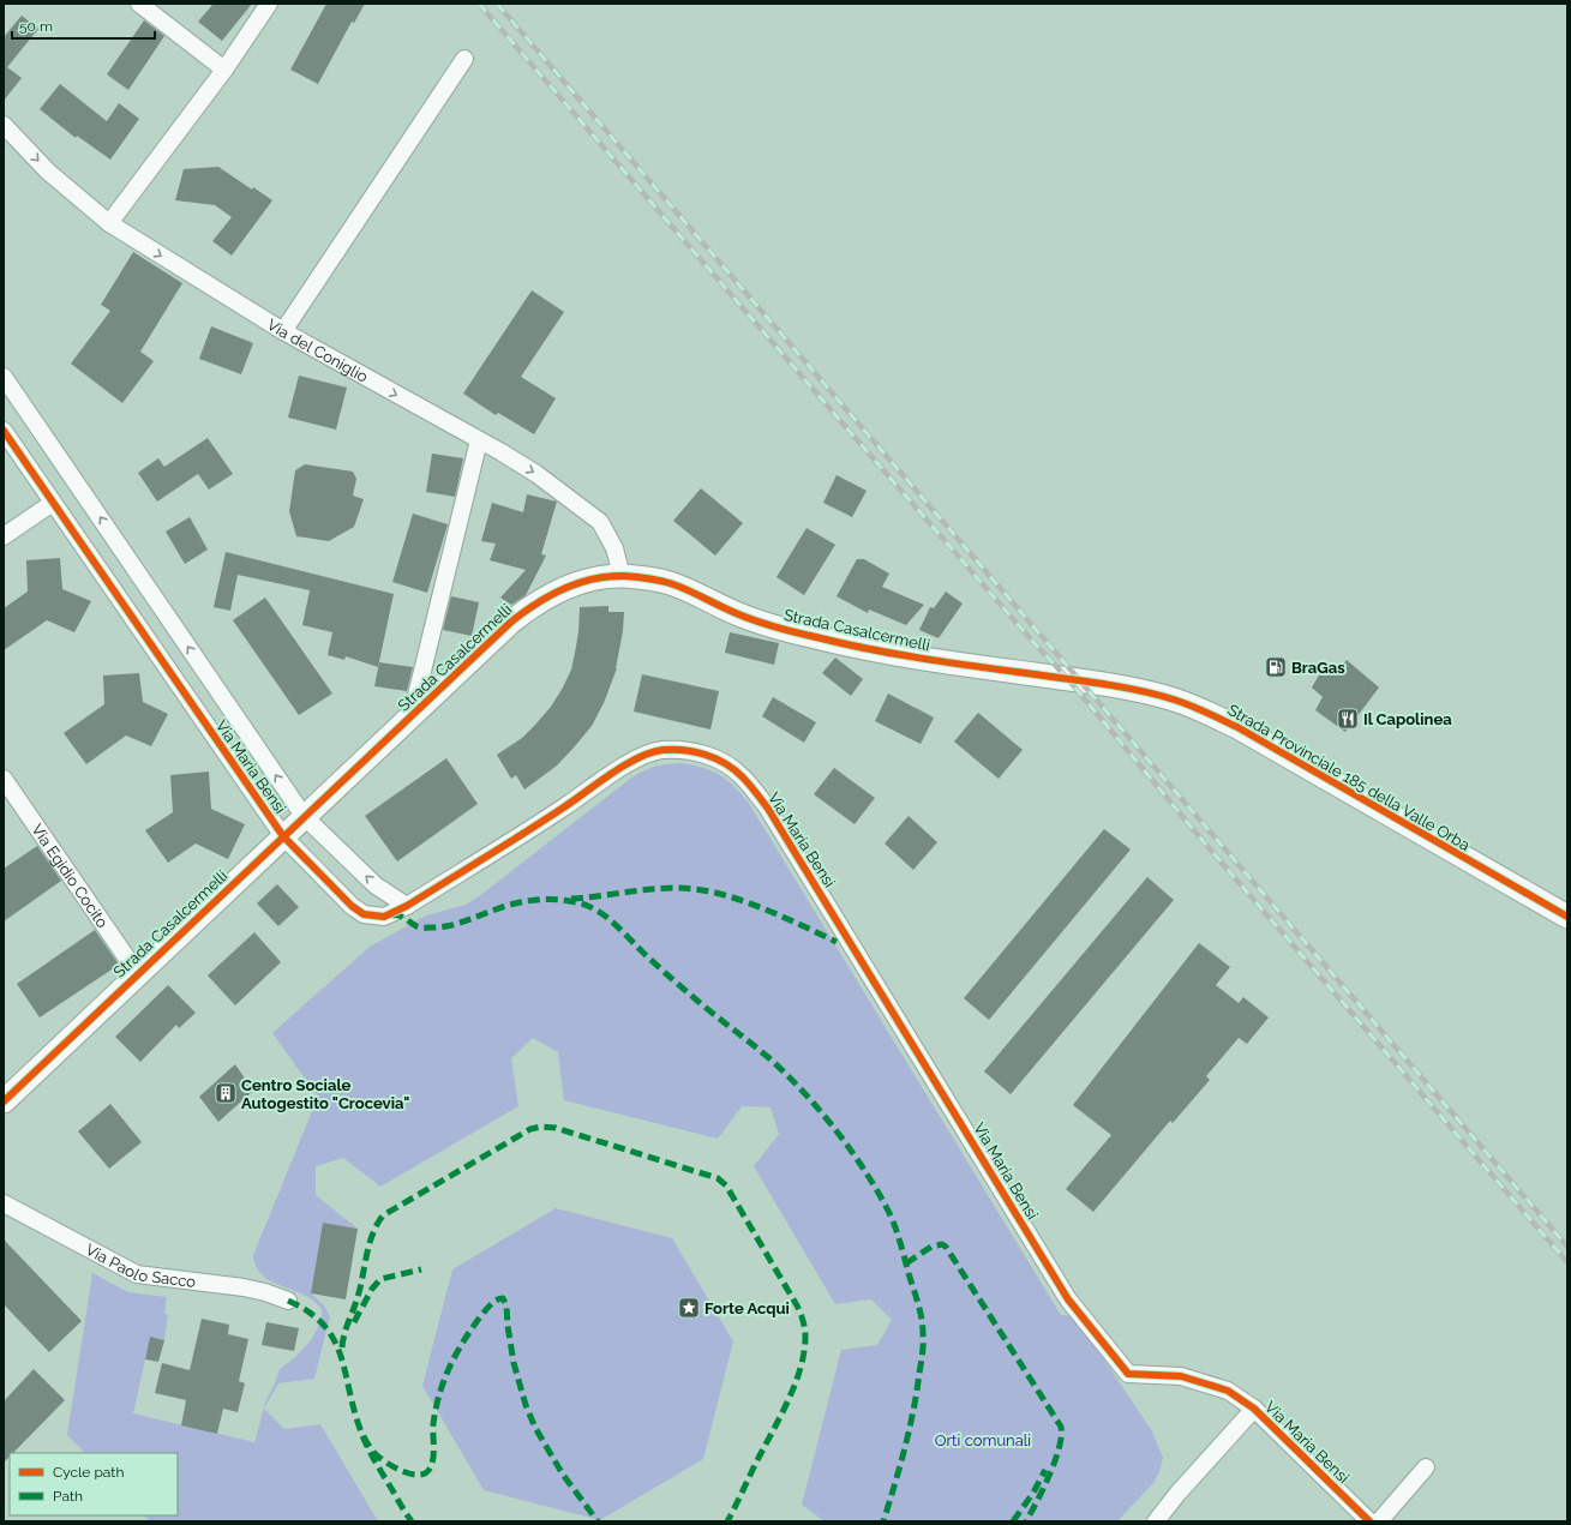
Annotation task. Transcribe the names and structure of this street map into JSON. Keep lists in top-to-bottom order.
{
  "streets": {
    "main road": ["Strada Casalcermelli", "Strada Provinciale 185 della Valle Orba"],
    "street": [
      "Via del Coniglio",
      "Via Maria Bensi",
      "Via Egidio Cocito",
      "Via Paolo Sacco"
    ]
  },
  "crossings": [
    ["Via del Coniglio", "Strada Casalcermelli"],
    ["Strada Casalcermelli", "Via Maria Bensi"],
    ["Strada Casalcermelli", "Strada Provinciale 185 della Valle Orba"],
    ["Strada Casalcermelli", "Via Egidio Cocito"]
  ],
  "one_way": ["Via del Coniglio"],
  "parks": ["Orti comunali"],
  "places": {
    "fuel station": ["BraGas"],
    "restaurant": ["Il Capolinea"],
    "building": ["Centro Sociale Autogestito \"Crocevia\""],
    "place": ["Forte Acqui"]
  },
  "legend": ["Cycle path", "Path"],
  "scale_bar": "50 m"
}
